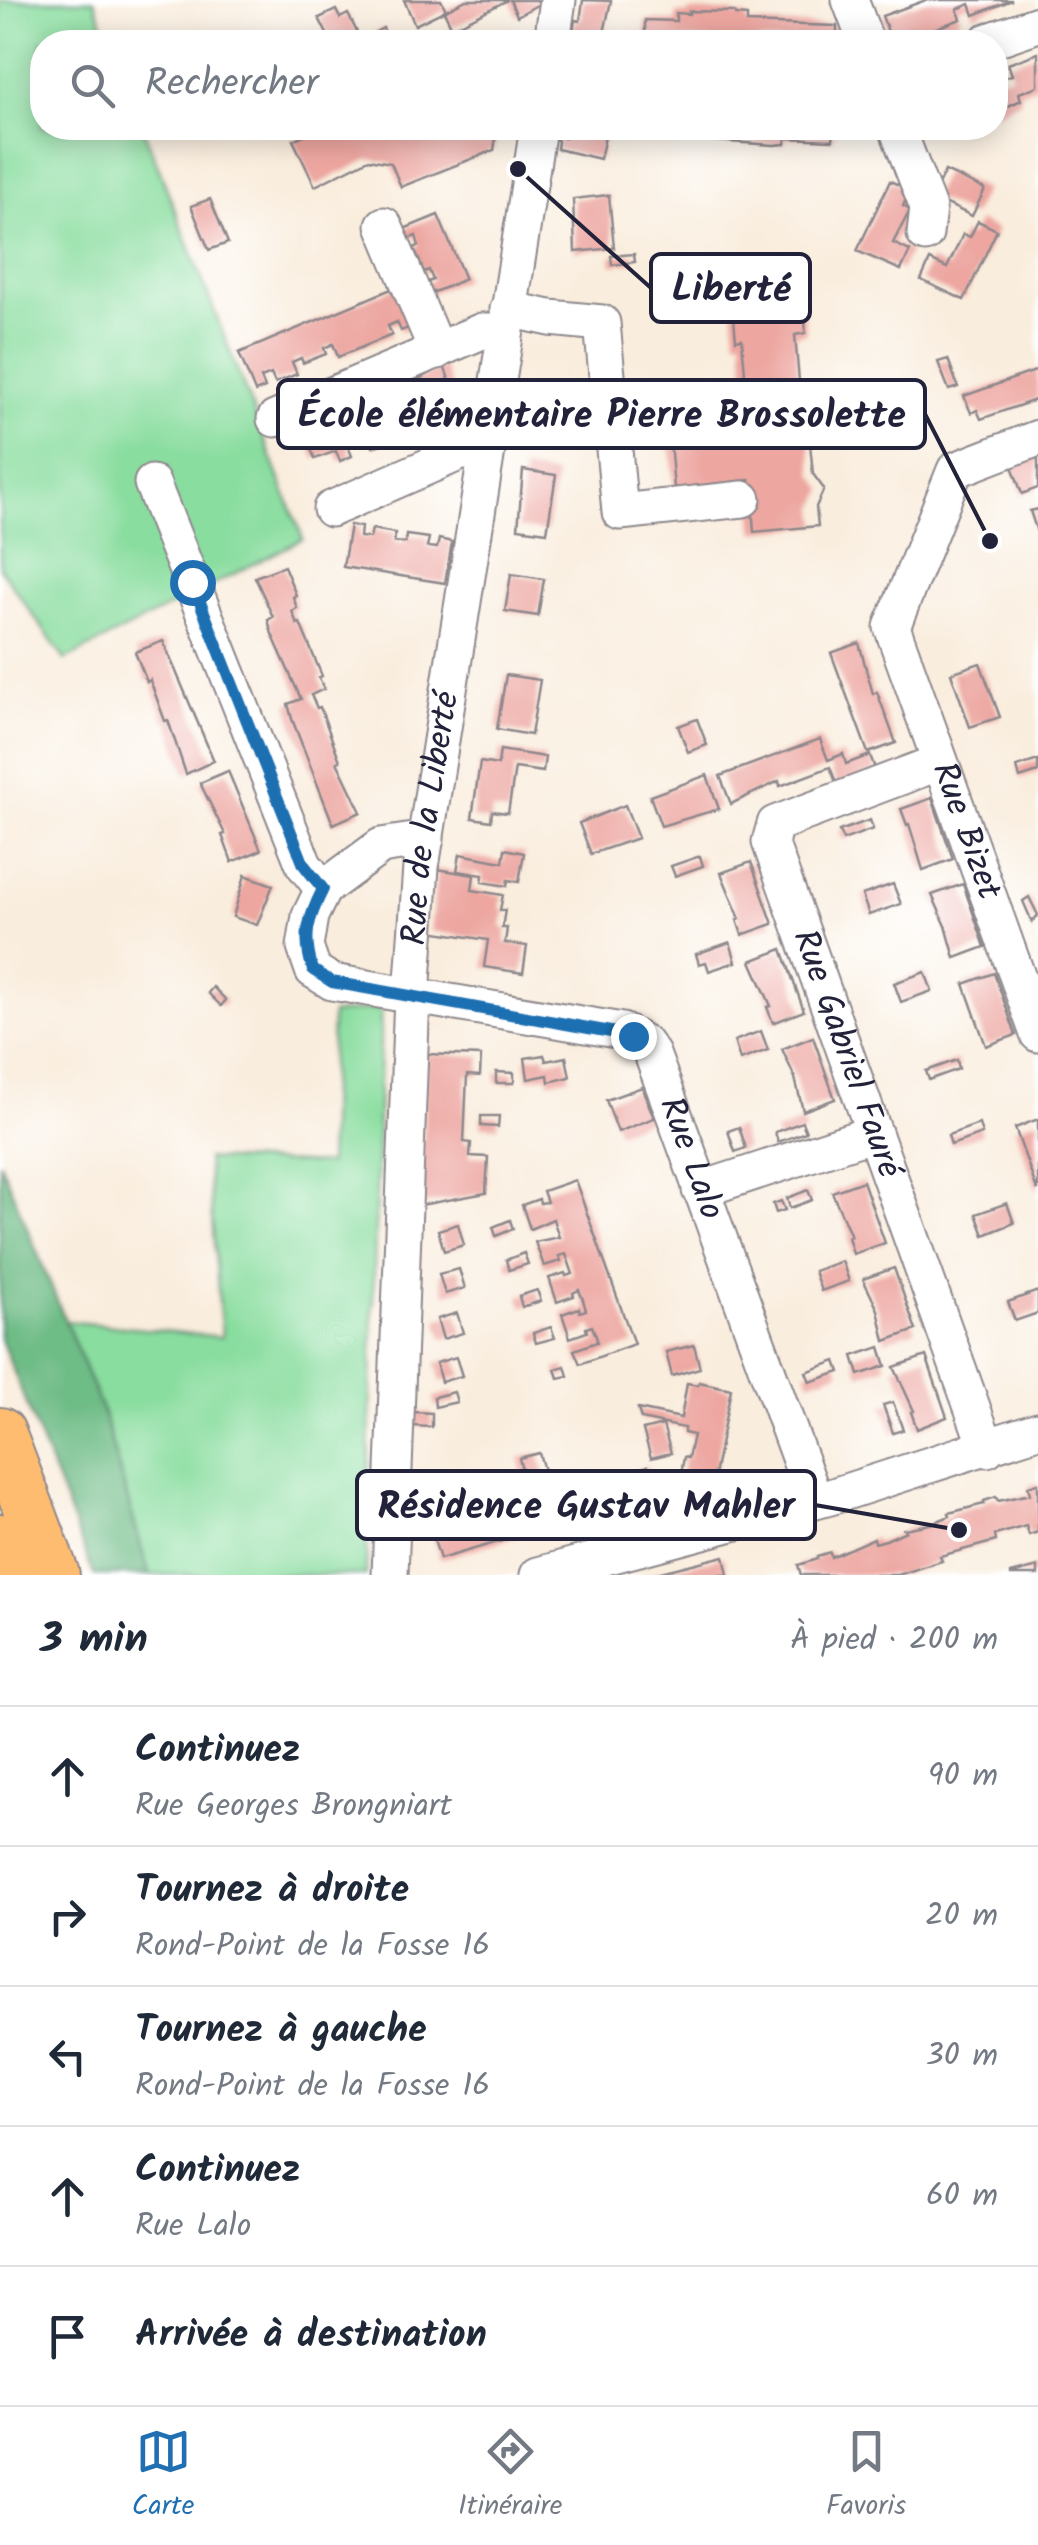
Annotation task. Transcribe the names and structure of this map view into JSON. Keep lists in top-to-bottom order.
{
  "streets": {
    "street": [
      "Rue de la Liberté",
      "Rue Bizet",
      "Rue Gabriel Fauré",
      "Rue Lalo"
    ]
  },
  "crossings": [
    ["Rue de la Liberté", "Rue Lalo"],
    ["Rue Bizet", "Rue Gabriel Fauré"]
  ],
  "places": ["Liberté", "École élémentaire Pierre Brossolette", "Résidence Gustav Mahler"],
  "page": {
    "search": "Rechercher",
    "heading": ["3 min", "À pied · 200 m"],
    "list": [
      ["Continuez", "Rue Georges Brongniart", "90 m"],
      ["Tournez à droite", "Rond-Point de la Fosse 16", "20 m"],
      ["Tournez à gauche", "Rond-Point de la Fosse 16", "30 m"],
      ["Continuez", "Rue Lalo", "60 m"],
      "Arrivée à destination"
    ],
    "nav": ["Carte", "Itinéraire", "Favoris"]
  }
}
